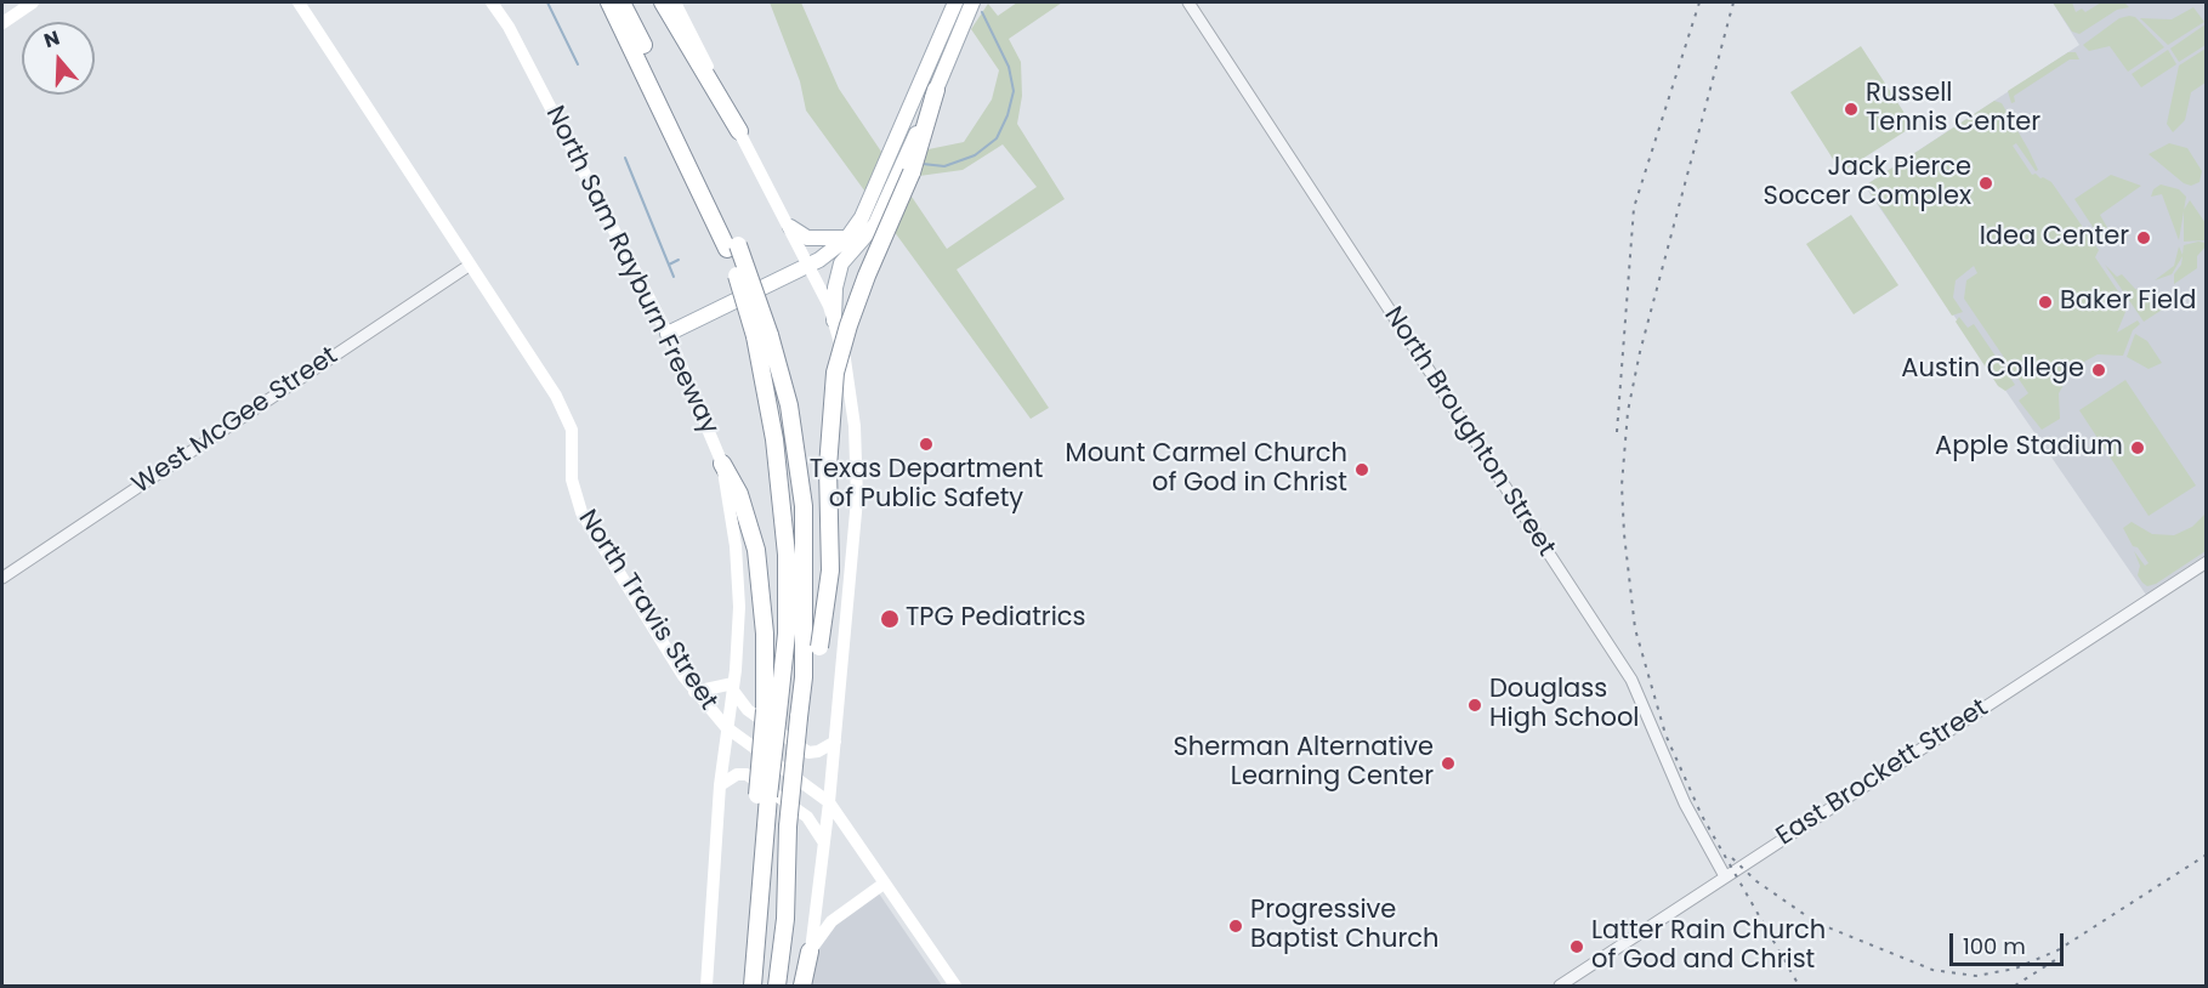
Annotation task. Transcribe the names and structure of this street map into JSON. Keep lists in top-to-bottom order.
{
  "streets": {
    "main road": ["North Sam Rayburn Freeway", "North Travis Street"],
    "street": ["West McGee Street", "North Broughton Street", "East Brockett Street"]
  },
  "crossings": [
    ["North Sam Rayburn Freeway", "North Travis Street"],
    ["West McGee Street", "North Travis Street"],
    ["North Broughton Street", "East Brockett Street"]
  ],
  "places": [
    "Russell Tennis Center",
    "Jack Pierce Soccer Complex",
    "Idea Center",
    "Baker Field",
    "Austin College",
    "Texas Department of Public Safety",
    "Apple Stadium",
    "Mount Carmel Church of God in Christ",
    "TPG Pediatrics",
    "Douglass High School",
    "Sherman Alternative Learning Center",
    "Progressive Baptist Church",
    "Latter Rain Church of God and Christ"
  ],
  "scale_bar": "100 m",
  "north": "top"
}
